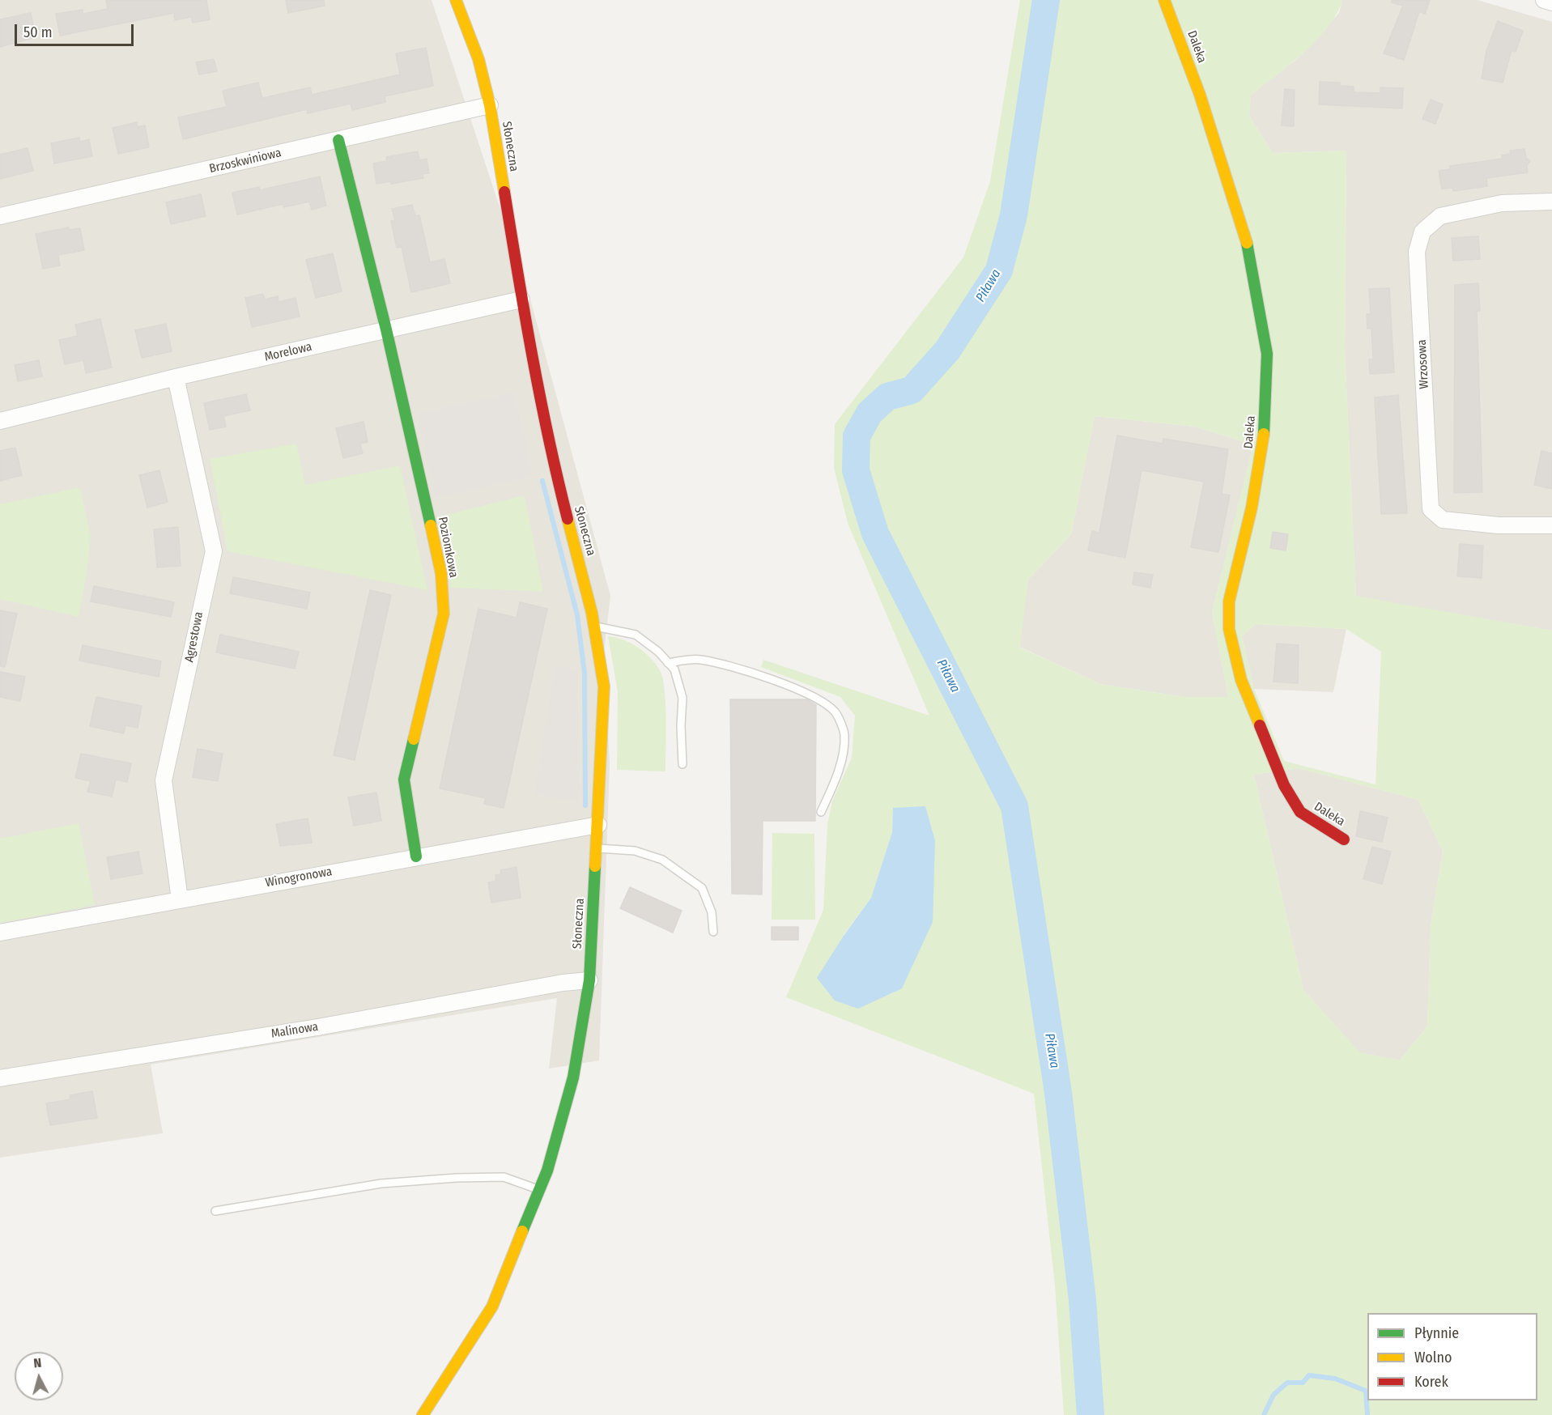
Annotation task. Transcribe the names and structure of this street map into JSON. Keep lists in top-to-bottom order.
{
  "streets": {
    "street": [
      "Daleka",
      "Słoneczna",
      "Brzoskwiniowa",
      "Morelowa",
      "Wrzosowa",
      "Poziomkowa",
      "Agrestowa",
      "Winogronowa",
      "Malinowa"
    ]
  },
  "crossings": [
    ["Słoneczna", "Brzoskwiniowa"],
    ["Słoneczna", "Morelowa"],
    ["Słoneczna", "Winogronowa"],
    ["Słoneczna", "Malinowa"],
    ["Morelowa", "Poziomkowa"],
    ["Morelowa", "Agrestowa"],
    ["Poziomkowa", "Winogronowa"],
    ["Agrestowa", "Winogronowa"]
  ],
  "water": ["Piława"],
  "legend": ["Płynnie", "Wolno", "Korek"],
  "scale_bar": "50 m",
  "north": "top"
}
